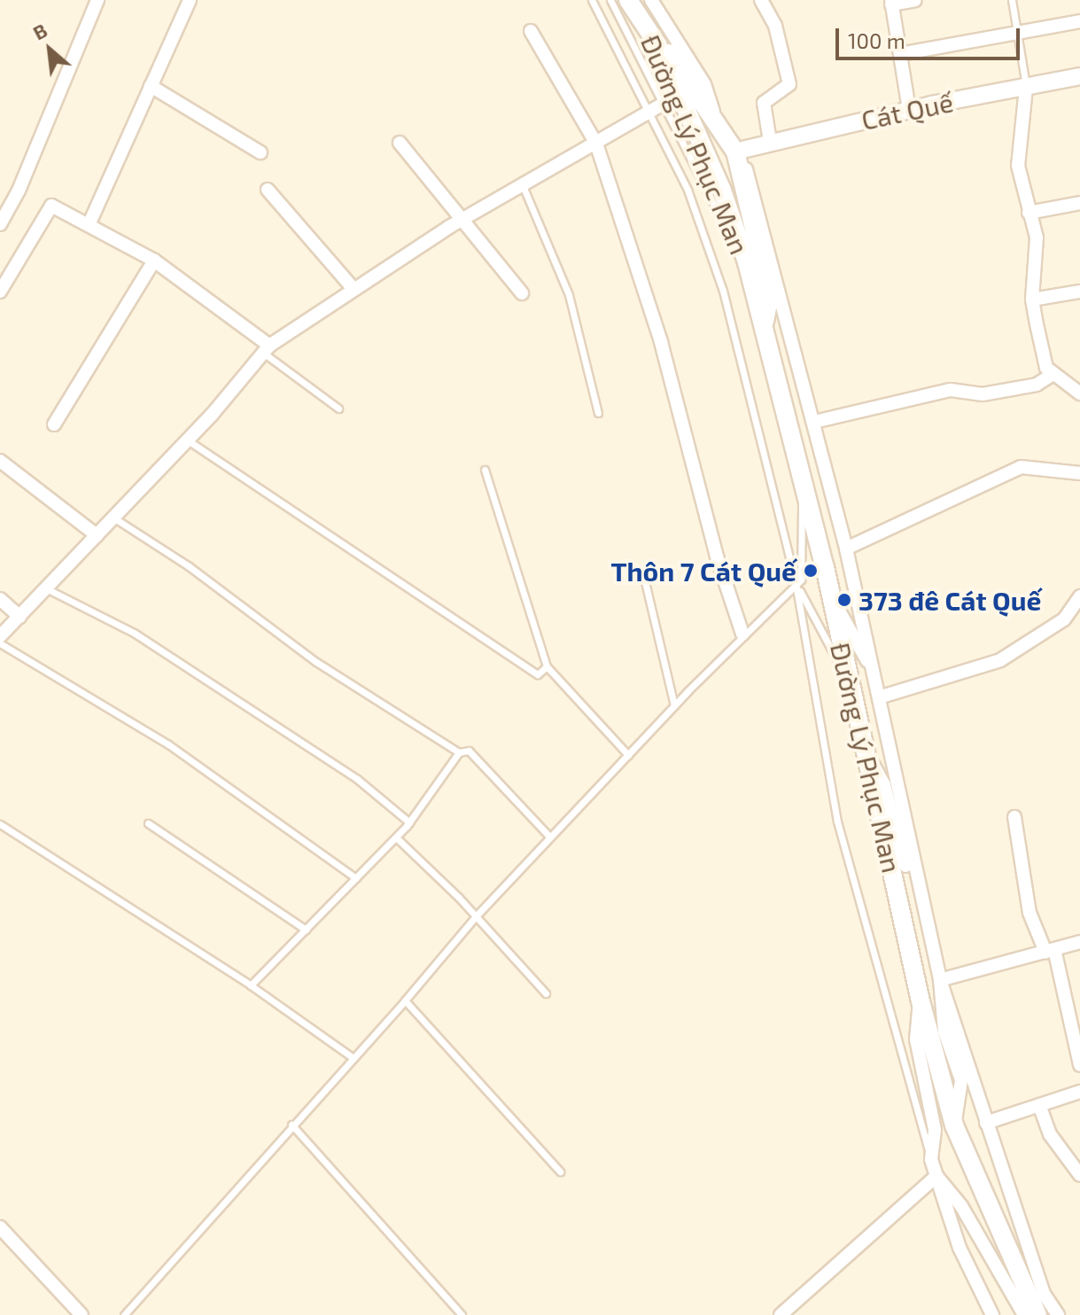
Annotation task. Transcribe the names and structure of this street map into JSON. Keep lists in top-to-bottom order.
{
  "streets": {
    "main road": ["Đường Lý Phục Man"],
    "street": ["Cát Quế"]
  },
  "places": ["Thôn 7 Cát Quế", "373 đê Cát Quế"],
  "scale_bar": "100 m",
  "north": "top left"
}
